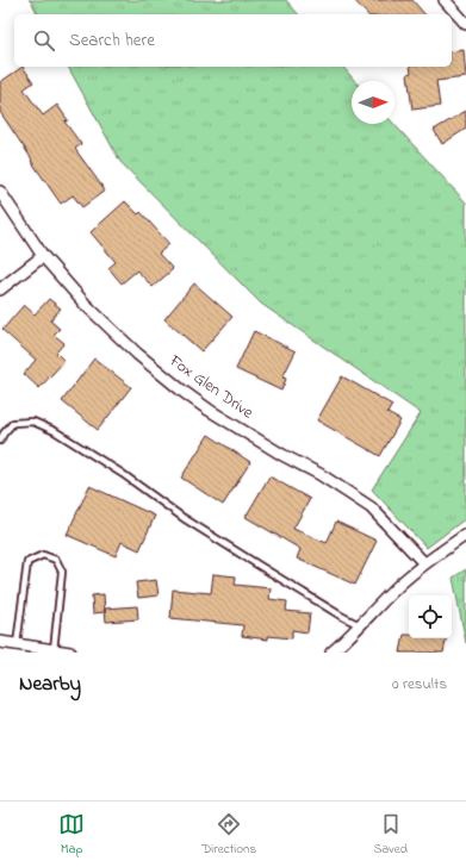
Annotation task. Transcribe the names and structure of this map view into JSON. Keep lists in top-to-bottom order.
{
  "streets": {
    "street": ["Fox Glen Drive"]
  },
  "north": "right",
  "page": {
    "search": "Search here",
    "heading": ["Nearby", "0 results"],
    "nav": ["Map", "Directions", "Saved"]
  }
}
